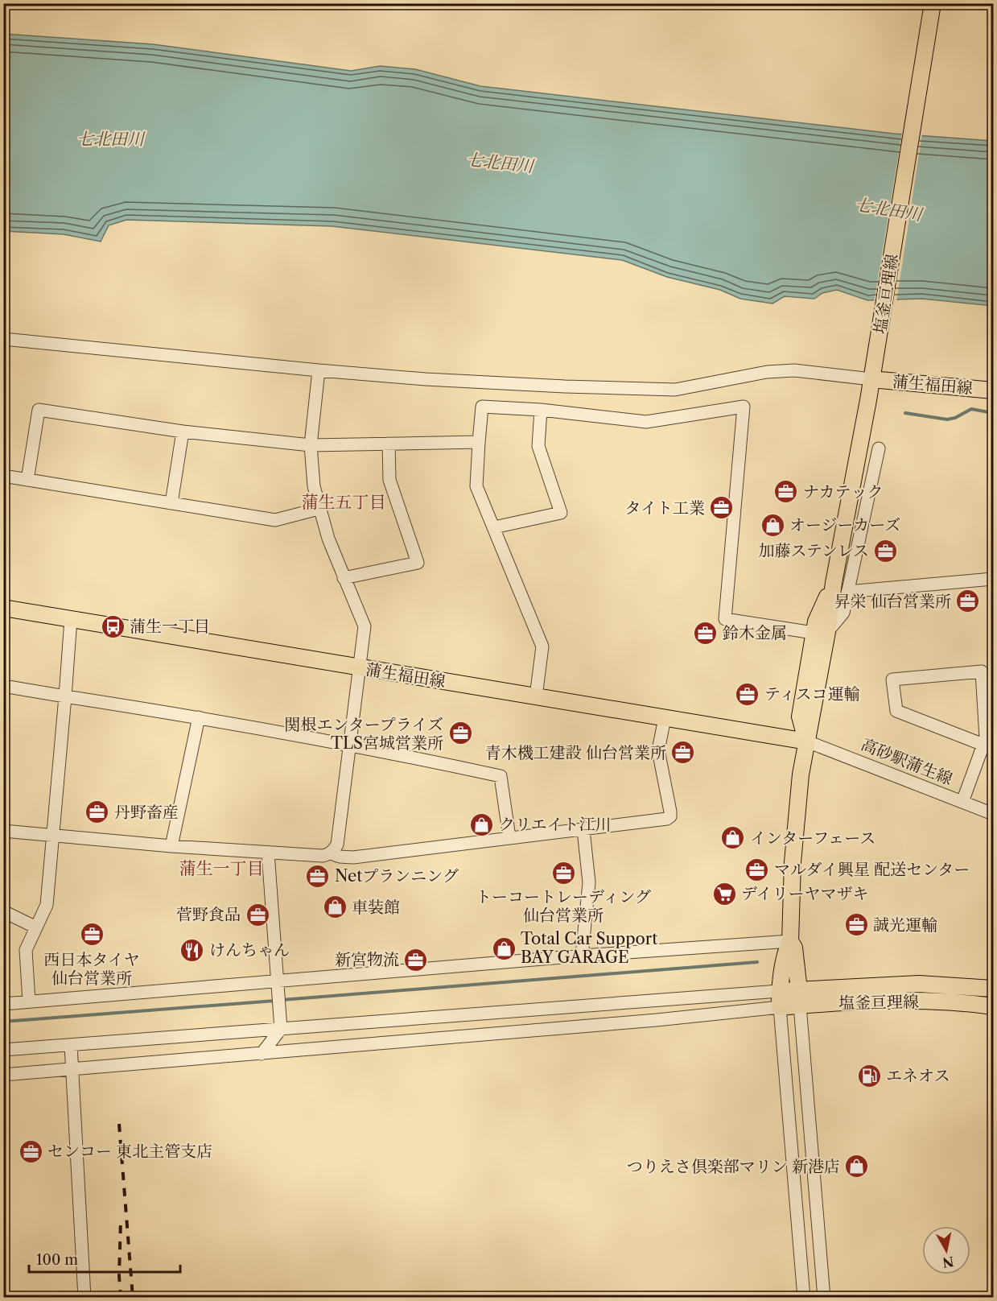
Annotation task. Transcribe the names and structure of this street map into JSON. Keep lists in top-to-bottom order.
{
  "streets": {
    "main road": ["塩釜亘理線", "蒲生福田線"],
    "street": ["高砂駅蒲生線"]
  },
  "crossings": [
    ["塩釜亘理線", "蒲生福田線"],
    ["塩釜亘理線", "高砂駅蒲生線"],
    ["蒲生福田線", "高砂駅蒲生線"]
  ],
  "districts": ["蒲生五丁目", "蒲生一丁目"],
  "water": ["七北田川"],
  "places": {
    "office": [
      "ナカテック",
      "タイト工業",
      "加藤ステンレス",
      "昇栄 仙台営業所",
      "鈴木金属",
      "ティスコ運輸",
      "関根エンタープライズ TLS宮城営業所",
      "青木機工建設 仙台営業所",
      "丹野畜産",
      "マルダイ興星 配送センター",
      "トーコートレーディング 仙台営業所",
      "Netプランニング",
      "菅野食品",
      "誠光運輸",
      "西日本タイヤ 仙台営業所",
      "新宮物流",
      "センコー 東北主管支店"
    ],
    "shop": [
      "オージーカーズ",
      "クリエイト江川",
      "インターフェース",
      "車装館",
      "Total Car Support BAY GARAGE",
      "つりえさ倶楽部マリン 新港店"
    ],
    "bus stop": ["蒲生一丁目"],
    "supermarket": ["デイリーヤマザキ"],
    "restaurant": ["けんちゃん"],
    "fuel station": ["エネオス"]
  },
  "scale_bar": "100 m",
  "north": "bottom"
}
